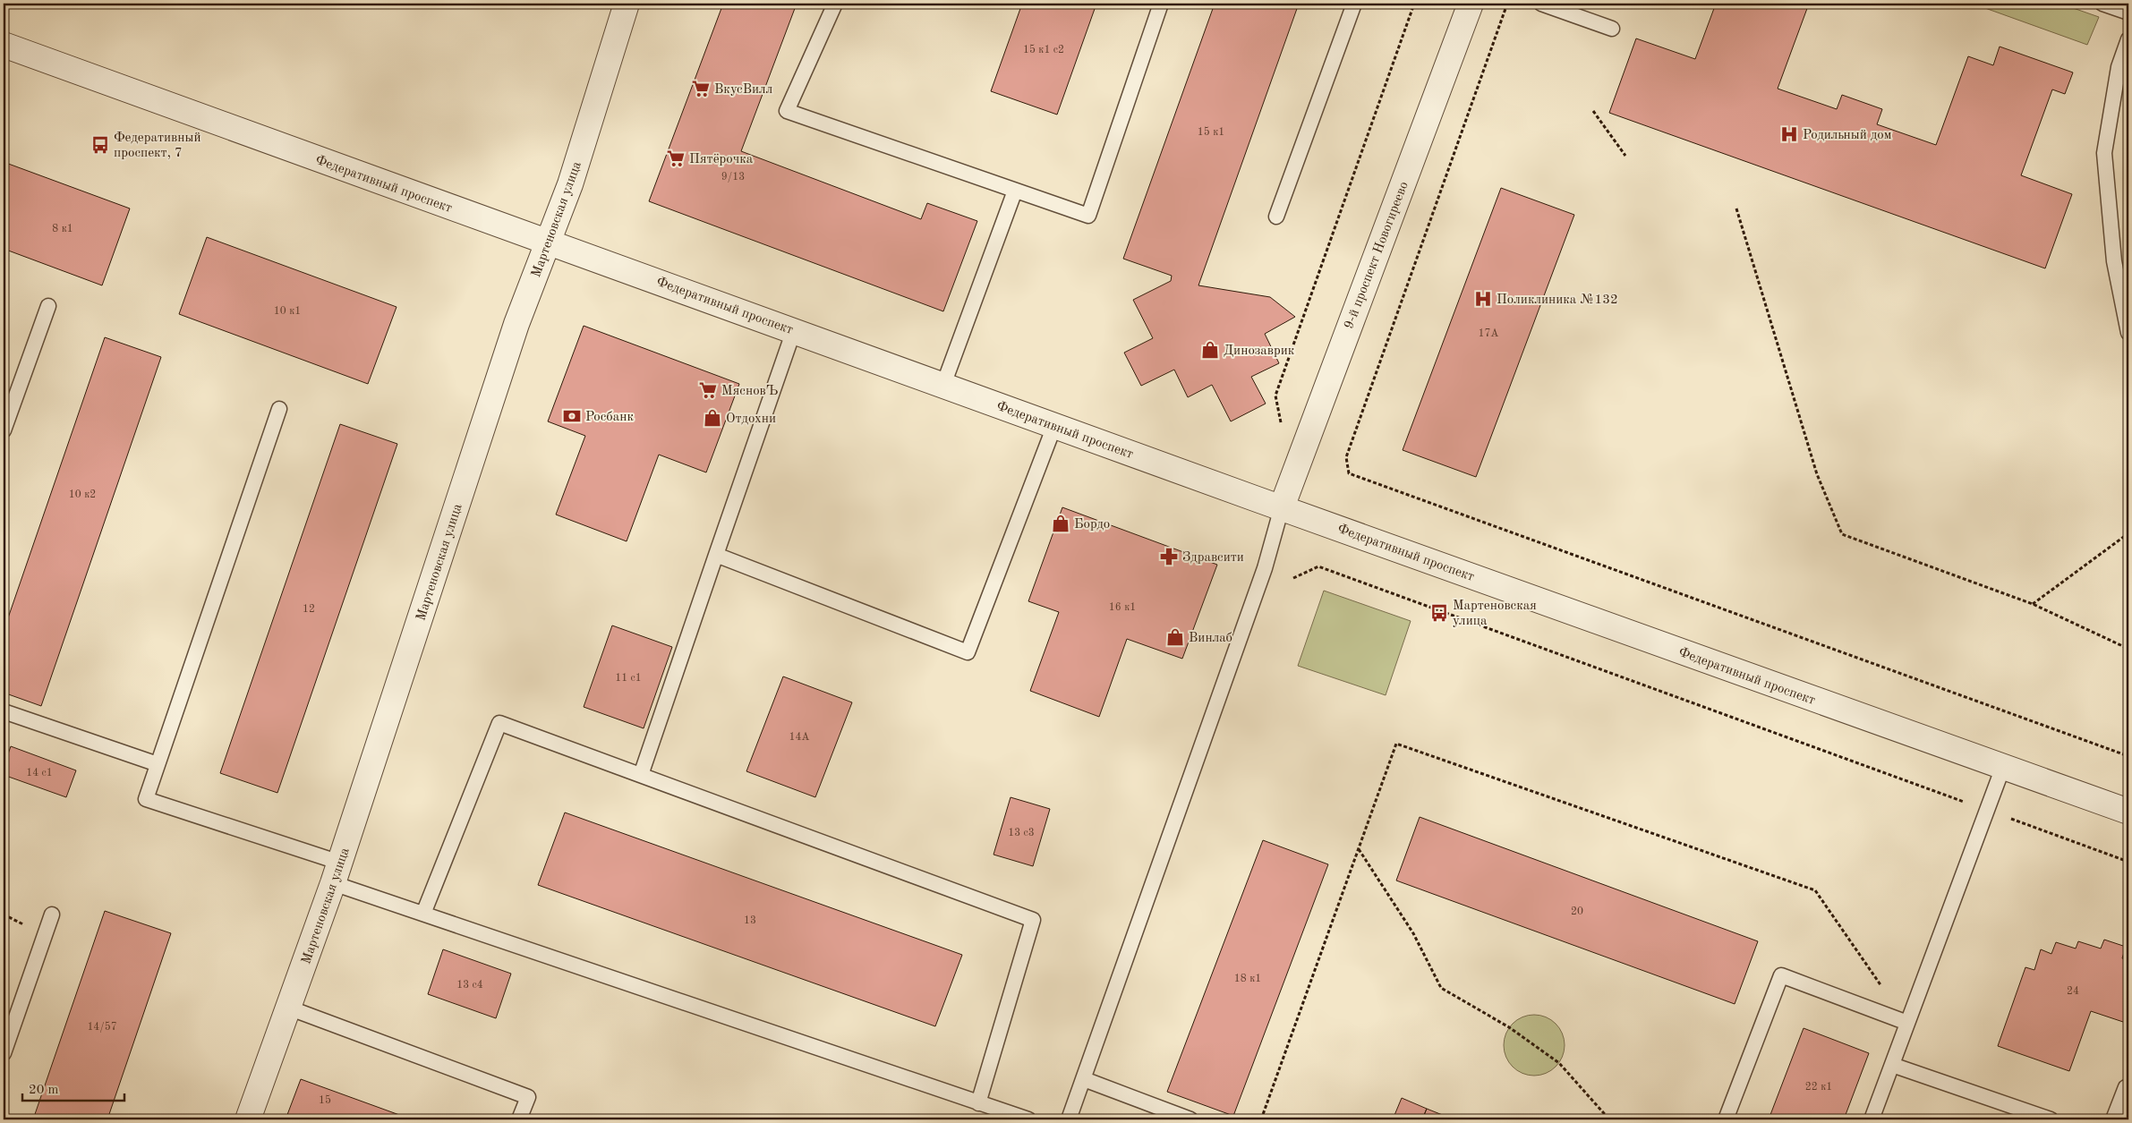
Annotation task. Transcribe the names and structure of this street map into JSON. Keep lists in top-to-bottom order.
{
  "streets": {
    "street": ["Федеративный проспект", "Мартеновская улица", "9-й проспект Новогиреево"]
  },
  "crossings": [
    ["Федеративный проспект", "Мартеновская улица"],
    ["Федеративный проспект", "9-й проспект Новогиреево"]
  ],
  "places": {
    "supermarket": ["ВкусВилл", "Пятёрочка", "МясновЪ"],
    "hospital": ["Родильный дом", "Поликлиника №132"],
    "bus stop": ["Федеративный проспект, 7", "Мартеновская улица"],
    "shop": [
      "Динозаврик",
      "Отдохни",
      "Бордо",
      "Винлаб"
    ],
    "bank": ["Росбанк"],
    "pharmacy": ["Здравсити"]
  },
  "house_numbers": [
    "15 к1 с2",
    "15 к1",
    "9/13",
    "8 к1",
    "10 к1",
    "17А",
    "10 к2",
    "16 к1",
    "12",
    "11 с1",
    "14А",
    "14 c1",
    "13 c3",
    "20",
    "13",
    "18 к1",
    "13 c4",
    "24",
    "14/57",
    "22 к1",
    "15"
  ],
  "scale_bar": "20 m"
}
